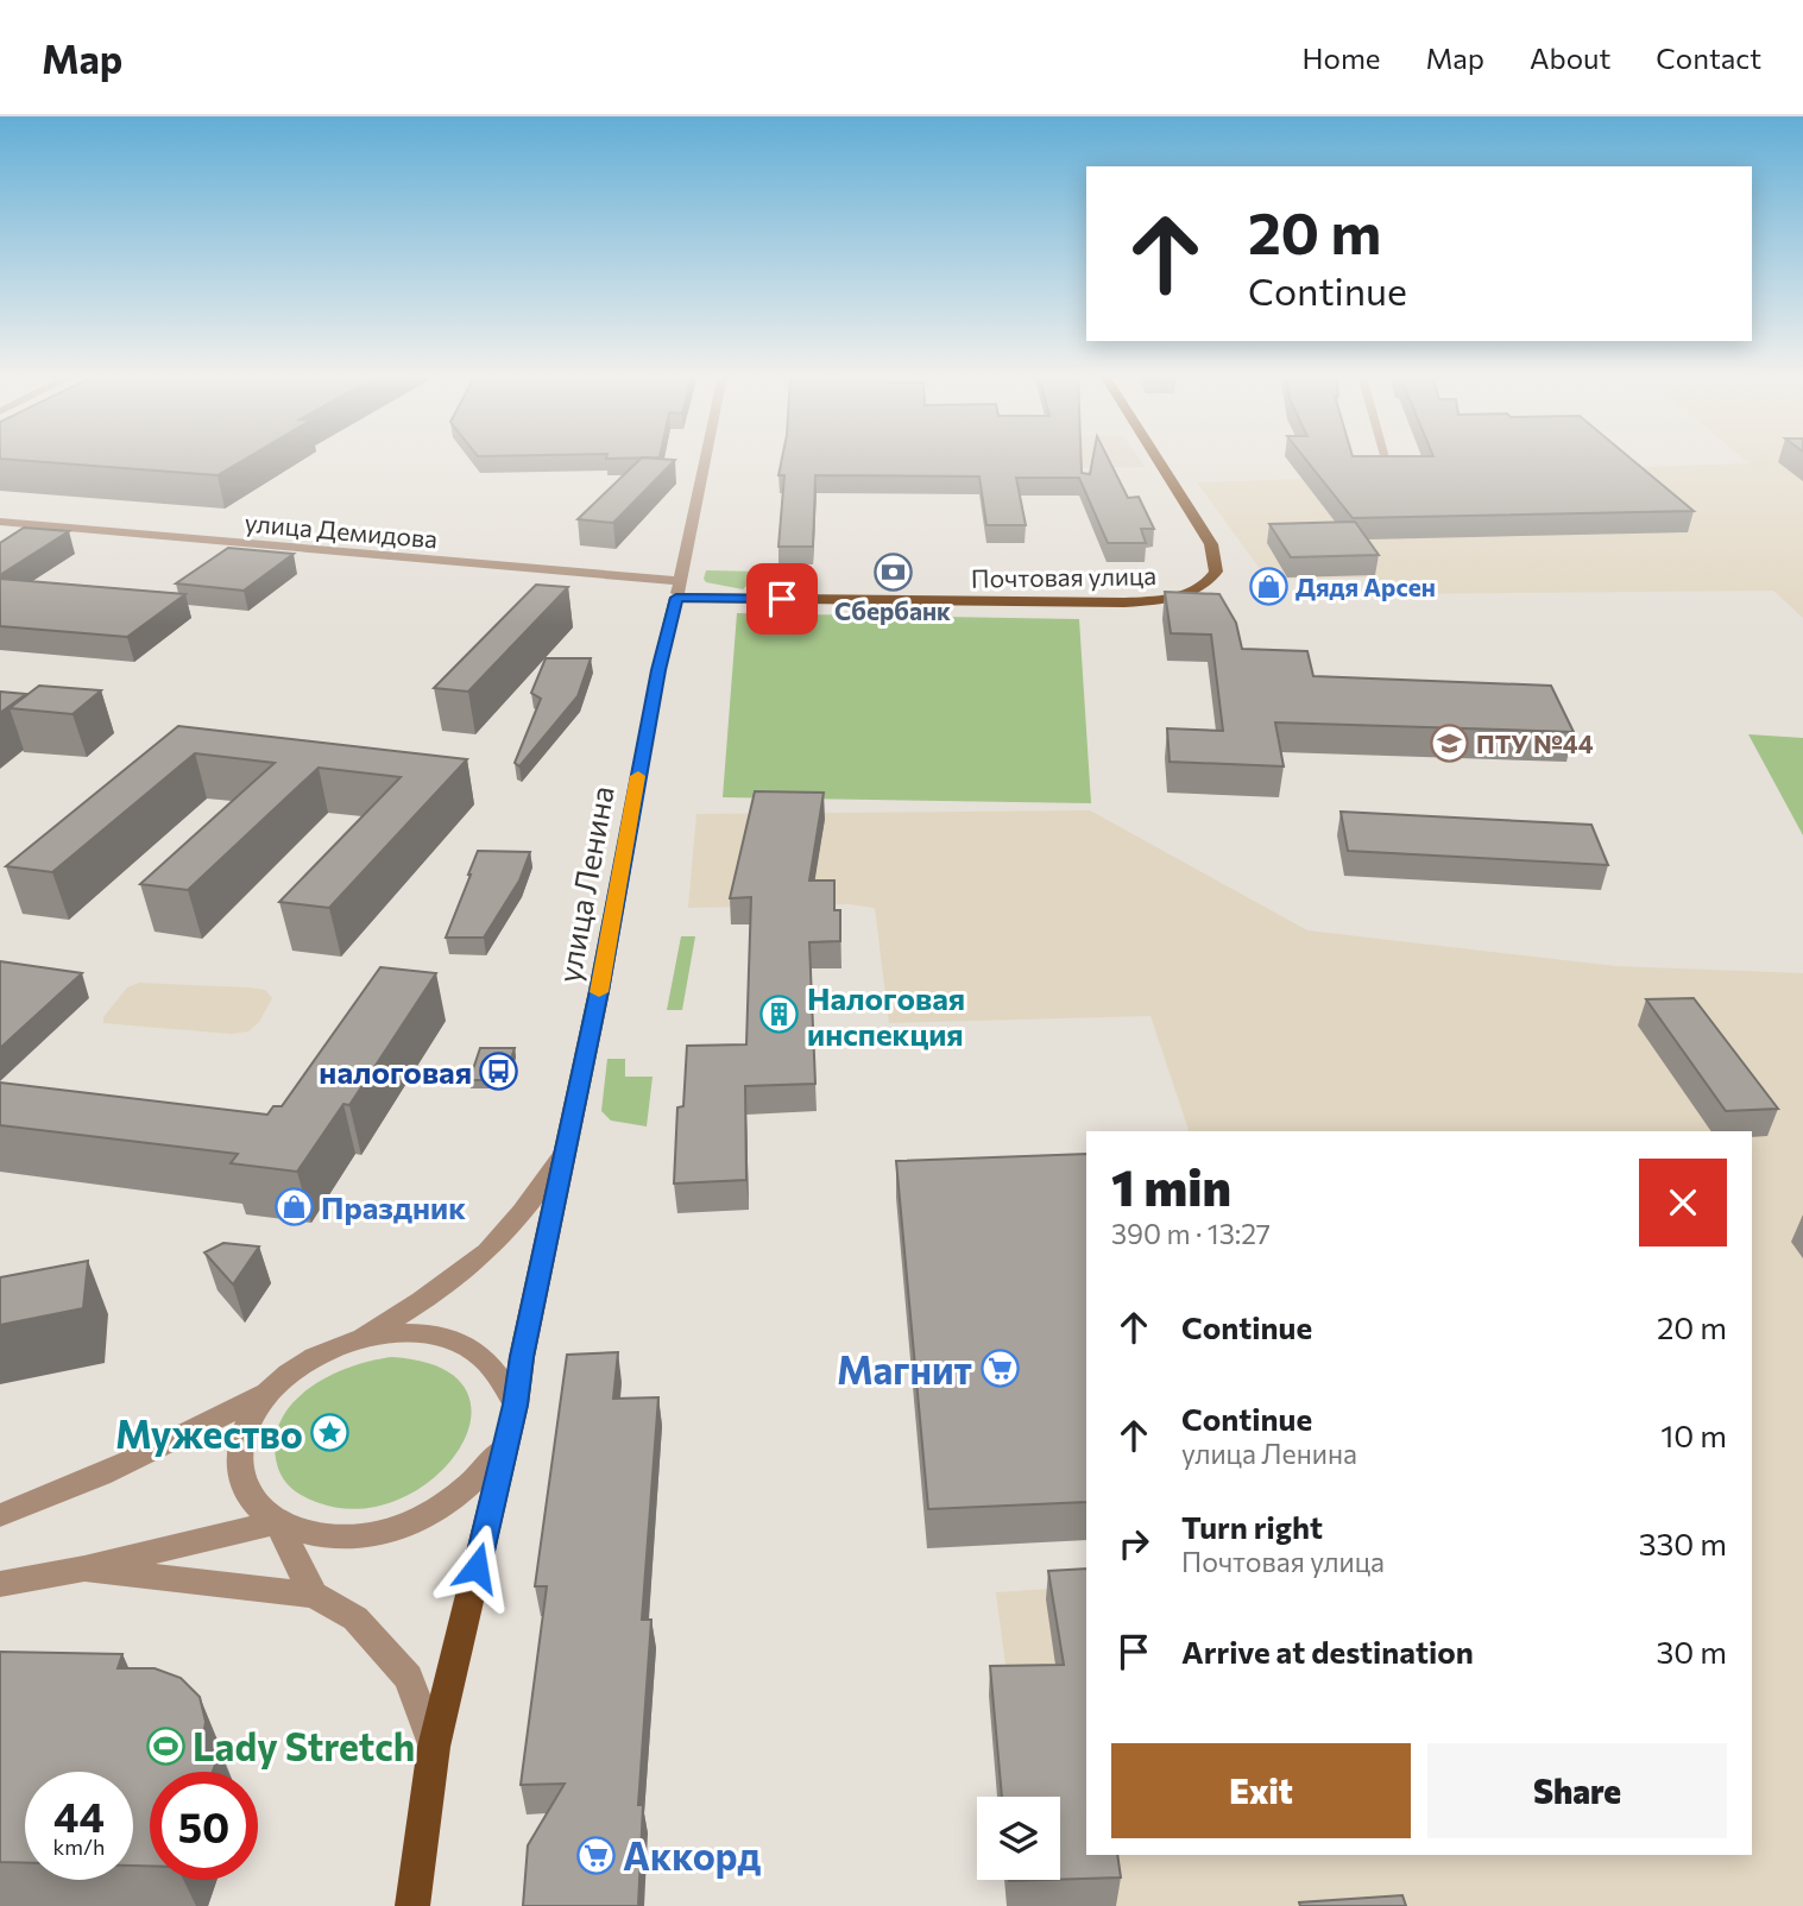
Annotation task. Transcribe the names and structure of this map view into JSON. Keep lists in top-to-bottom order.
{
  "streets": {
    "main road": ["Почтовая улица", "улица Ленина"],
    "street": ["улица Демидова"]
  },
  "crossings": [
    ["улица Демидова", "Почтовая улица"],
    ["улица Демидова", "улица Ленина"],
    ["Почтовая улица", "улица Ленина"]
  ],
  "places": {
    "bank": ["Сбербанк"],
    "shop": ["Дядя Арсен", "Праздник"],
    "school or university": ["ПТУ №44"],
    "building": ["Налоговая инспекция"],
    "bus stop": ["налоговая"],
    "supermarket": ["Магнит", "Аккорд"],
    "place": ["Мужество"],
    "sports": ["Lady Stretch"]
  },
  "page": {
    "header": "Map",
    "nav": [
      "Home",
      "Map",
      "About",
      "Contact"
    ],
    "turn": ["20 m", "Continue"],
    "heading": ["1 min", "390 m · 13:27"],
    "list": [
      {
        "name": "Continue",
        "value": "20 m"
      },
      {
        "name": "Continue",
        "note": "улица Ленина",
        "value": "10 m"
      },
      {
        "name": "Turn right",
        "note": "Почтовая улица",
        "value": "330 m"
      },
      {
        "name": "Arrive at destination",
        "value": "30 m"
      }
    ],
    "buttons": ["Exit", "Share"],
    "speed": "44 km/h",
    "limit": "50"
  }
}
